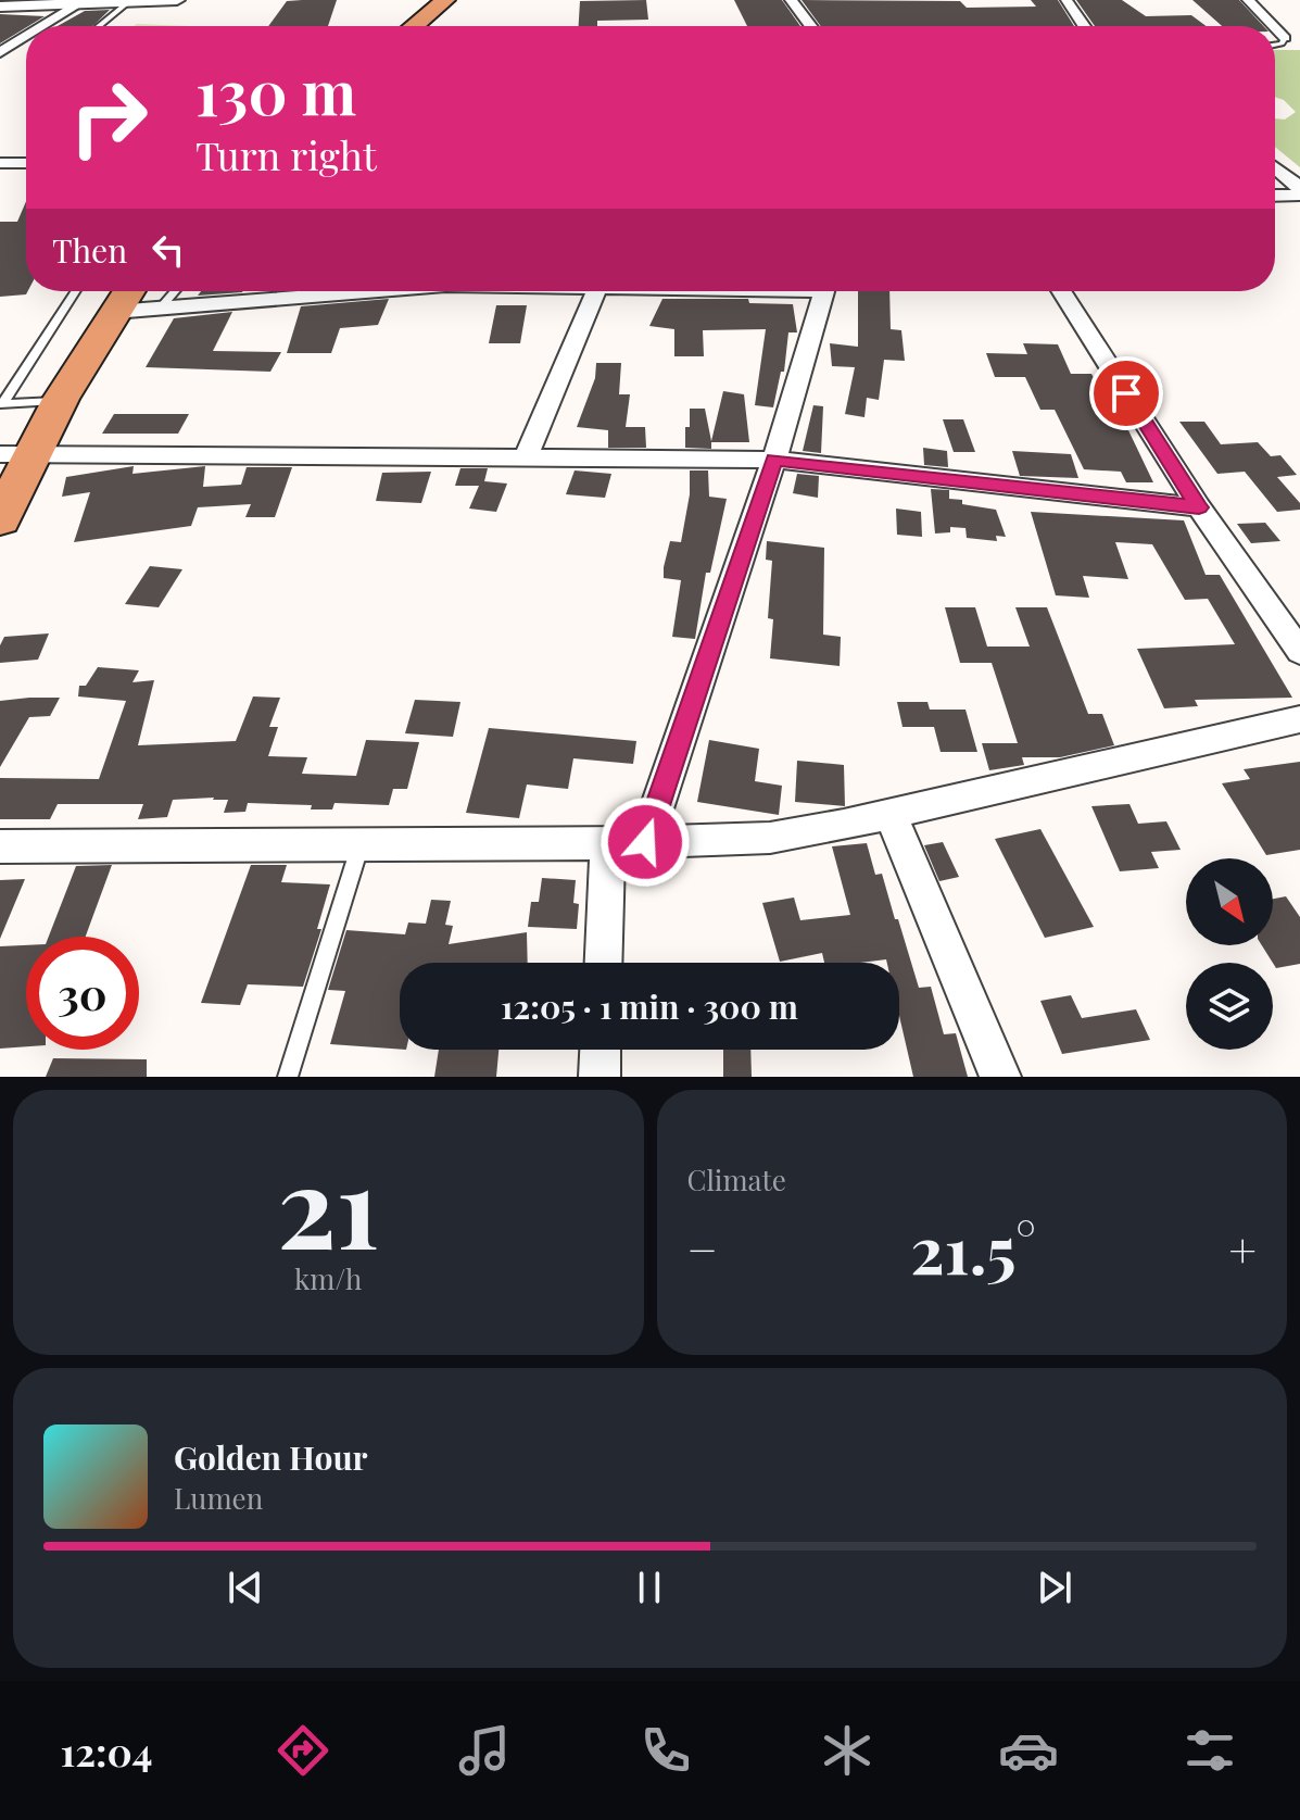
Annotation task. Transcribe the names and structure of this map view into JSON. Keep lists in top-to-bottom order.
{
  "north": "bottom right",
  "page": {
    "turn": ["130 m", "Turn right"],
    "then": "Then",
    "limit": "30",
    "trip": "12:05 · 1 min · 300 m",
    "tile": [
      ["21", "km/h"],
      "Climate"
    ],
    "heat": ["−", "21.5°", "+"],
    "song": ["Golden Hour", "Lumen"],
    "tabs": "12:04"
  }
}
